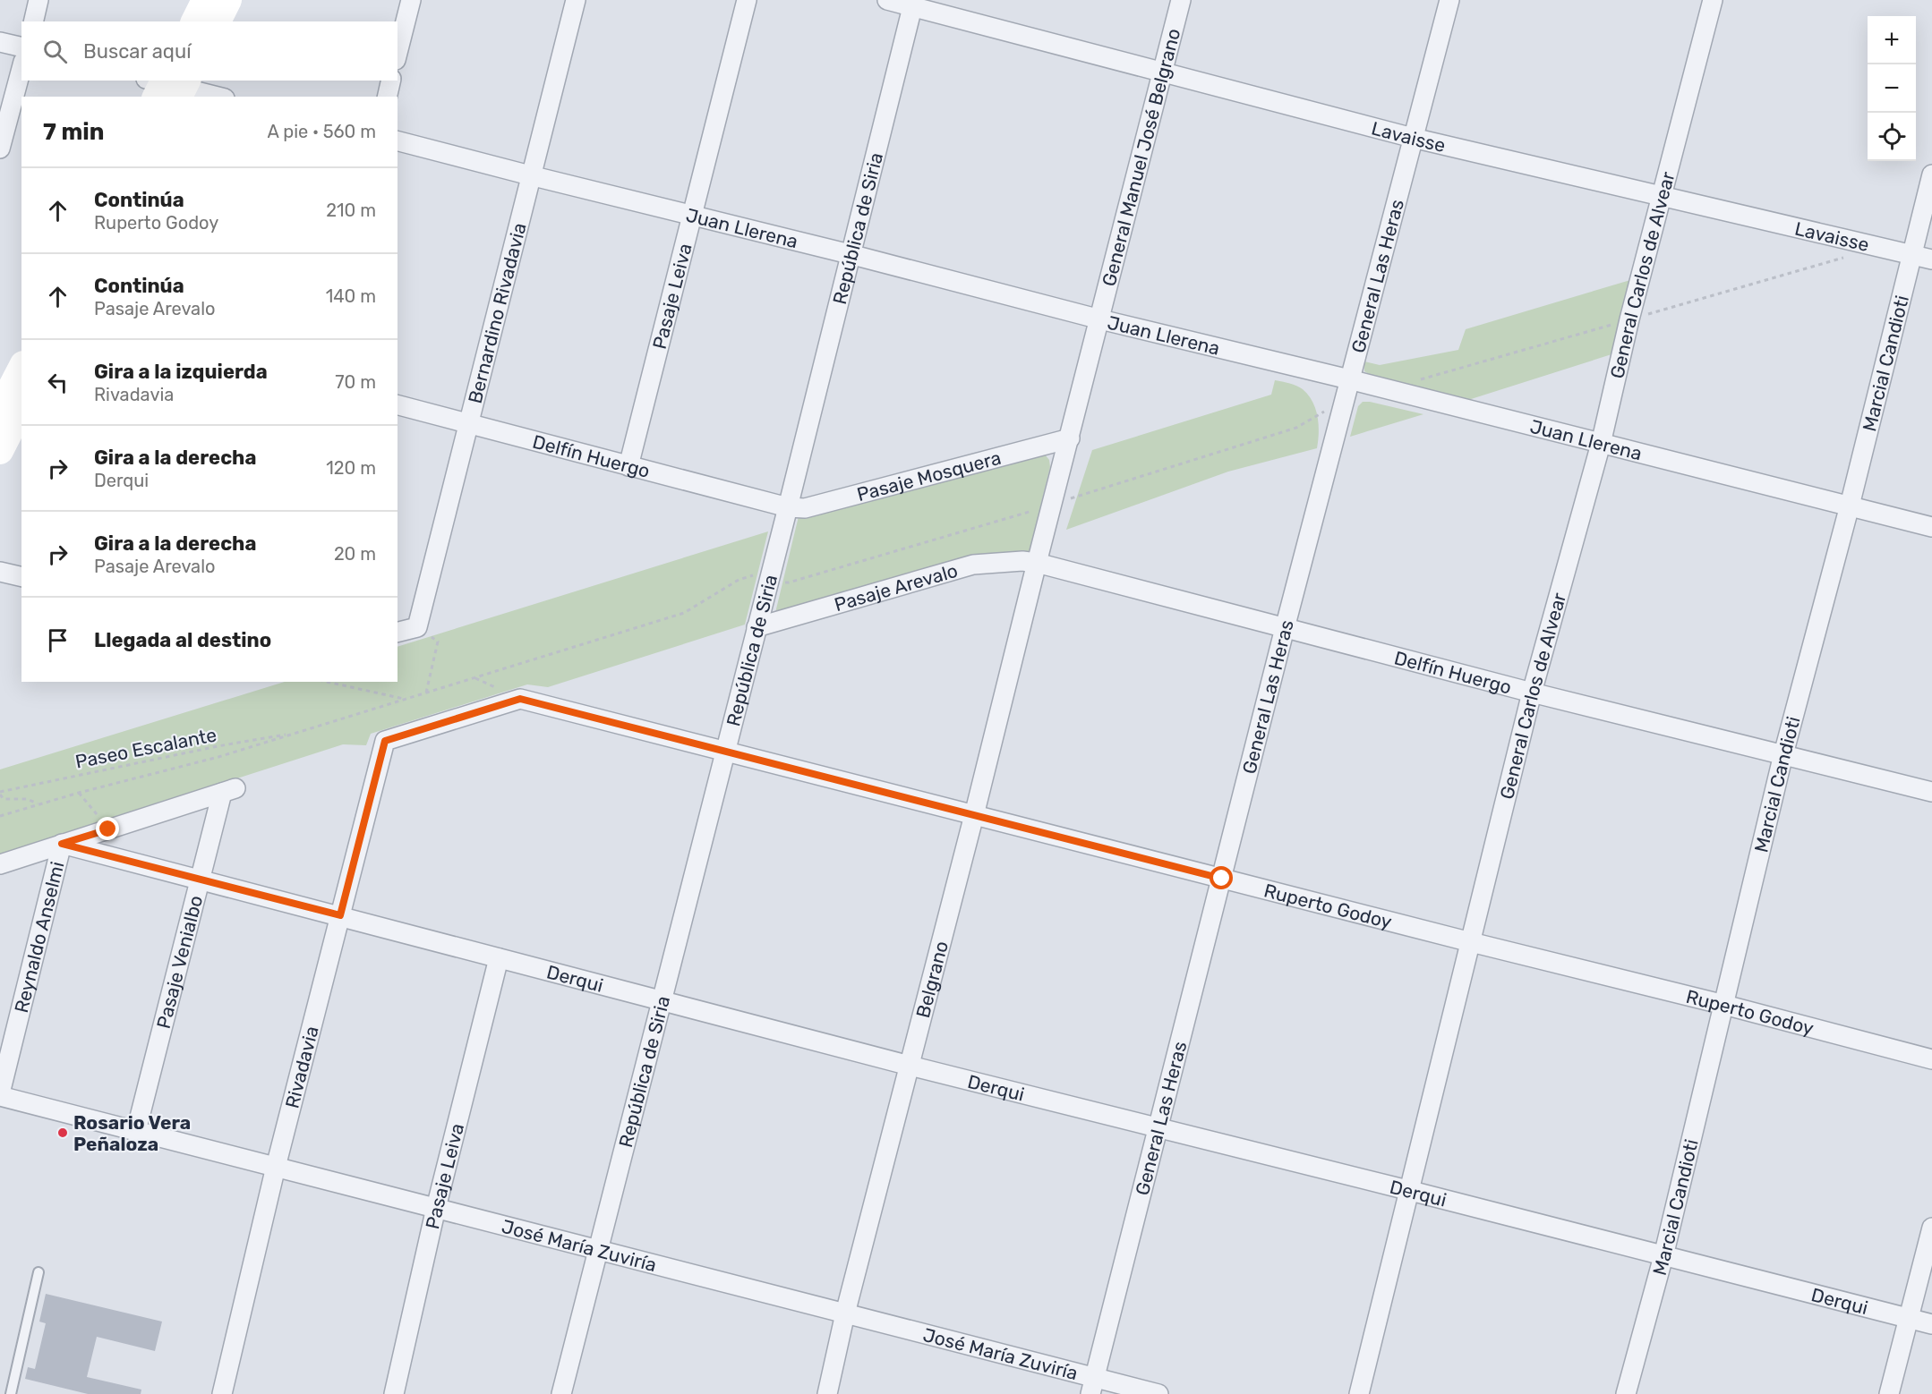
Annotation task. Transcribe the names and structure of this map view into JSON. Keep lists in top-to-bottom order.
{
  "streets": {
    "street": [
      "Lavaisse",
      "General Manuel José Belgrano",
      "Juan Llerena",
      "República de Siria",
      "General Las Heras",
      "General Carlos de Alvear",
      "Pasaje Leiva",
      "Bernardino Rivadavia",
      "Marcial Candioti",
      "Delfín Huergo",
      "Pasaje Mosquera",
      "Pasaje Arevalo",
      "Ruperto Godoy",
      "Reynaldo Anselmi",
      "Pasaje Venialbo",
      "Derqui",
      "Belgrano",
      "Rivadavia",
      "José María Zuviría"
    ],
    "path": ["Paseo Escalante"]
  },
  "crossings": [
    ["Lavaisse", "General Manuel José Belgrano"],
    ["Lavaisse", "República de Siria"],
    ["Lavaisse", "General Las Heras"],
    ["Lavaisse", "General Carlos de Alvear"],
    ["Lavaisse", "Marcial Candioti"],
    ["General Manuel José Belgrano", "Juan Llerena"],
    ["General Manuel José Belgrano", "Delfín Huergo"],
    ["General Manuel José Belgrano", "Pasaje Mosquera"],
    ["General Manuel José Belgrano", "Pasaje Arevalo"],
    ["General Manuel José Belgrano", "Belgrano"],
    ["Juan Llerena", "República de Siria"],
    ["Juan Llerena", "General Las Heras"],
    ["Juan Llerena", "General Carlos de Alvear"],
    ["Juan Llerena", "Pasaje Leiva"],
    ["Juan Llerena", "Bernardino Rivadavia"],
    ["Juan Llerena", "Marcial Candioti"],
    ["República de Siria", "Delfín Huergo"],
    ["República de Siria", "Pasaje Mosquera"],
    ["República de Siria", "Pasaje Arevalo"],
    ["República de Siria", "Ruperto Godoy"],
    ["República de Siria", "Derqui"],
    ["República de Siria", "Rivadavia"],
    ["República de Siria", "José María Zuviría"],
    ["General Las Heras", "Delfín Huergo"],
    ["General Las Heras", "Ruperto Godoy"],
    ["General Las Heras", "Derqui"],
    ["General Las Heras", "José María Zuviría"],
    ["General Carlos de Alvear", "Delfín Huergo"],
    ["General Carlos de Alvear", "Ruperto Godoy"],
    ["General Carlos de Alvear", "Derqui"],
    ["Pasaje Leiva", "Delfín Huergo"],
    ["Pasaje Leiva", "Derqui"],
    ["Pasaje Leiva", "José María Zuviría"],
    ["Bernardino Rivadavia", "Delfín Huergo"],
    ["Marcial Candioti", "Delfín Huergo"],
    ["Marcial Candioti", "Ruperto Godoy"],
    ["Marcial Candioti", "Derqui"],
    ["Delfín Huergo", "Pasaje Mosquera"],
    ["Delfín Huergo", "Pasaje Arevalo"],
    ["Delfín Huergo", "Belgrano"],
    ["Pasaje Arevalo", "Belgrano"],
    ["Ruperto Godoy", "Belgrano"],
    ["Ruperto Godoy", "Rivadavia"],
    ["Reynaldo Anselmi", "Derqui"],
    ["Reynaldo Anselmi", "José María Zuviría"],
    ["Pasaje Venialbo", "Derqui"],
    ["Pasaje Venialbo", "José María Zuviría"],
    ["Derqui", "Belgrano"],
    ["Derqui", "Rivadavia"],
    ["Belgrano", "José María Zuviría"],
    ["Rivadavia", "José María Zuviría"]
  ],
  "places": ["Rosario Vera Peñaloza"],
  "page": {
    "map_buttons": ["+", "−"],
    "search": "Buscar aquí",
    "heading": ["7 min", "A pie · 560 m"],
    "list": [
      ["Continúa", "Ruperto Godoy", "210 m"],
      ["Continúa", "Pasaje Arevalo", "140 m"],
      ["Gira a la izquierda", "Rivadavia", "70 m"],
      ["Gira a la derecha", "Derqui", "120 m"],
      ["Gira a la derecha", "Pasaje Arevalo", "20 m"],
      "Llegada al destino"
    ]
  }
}
